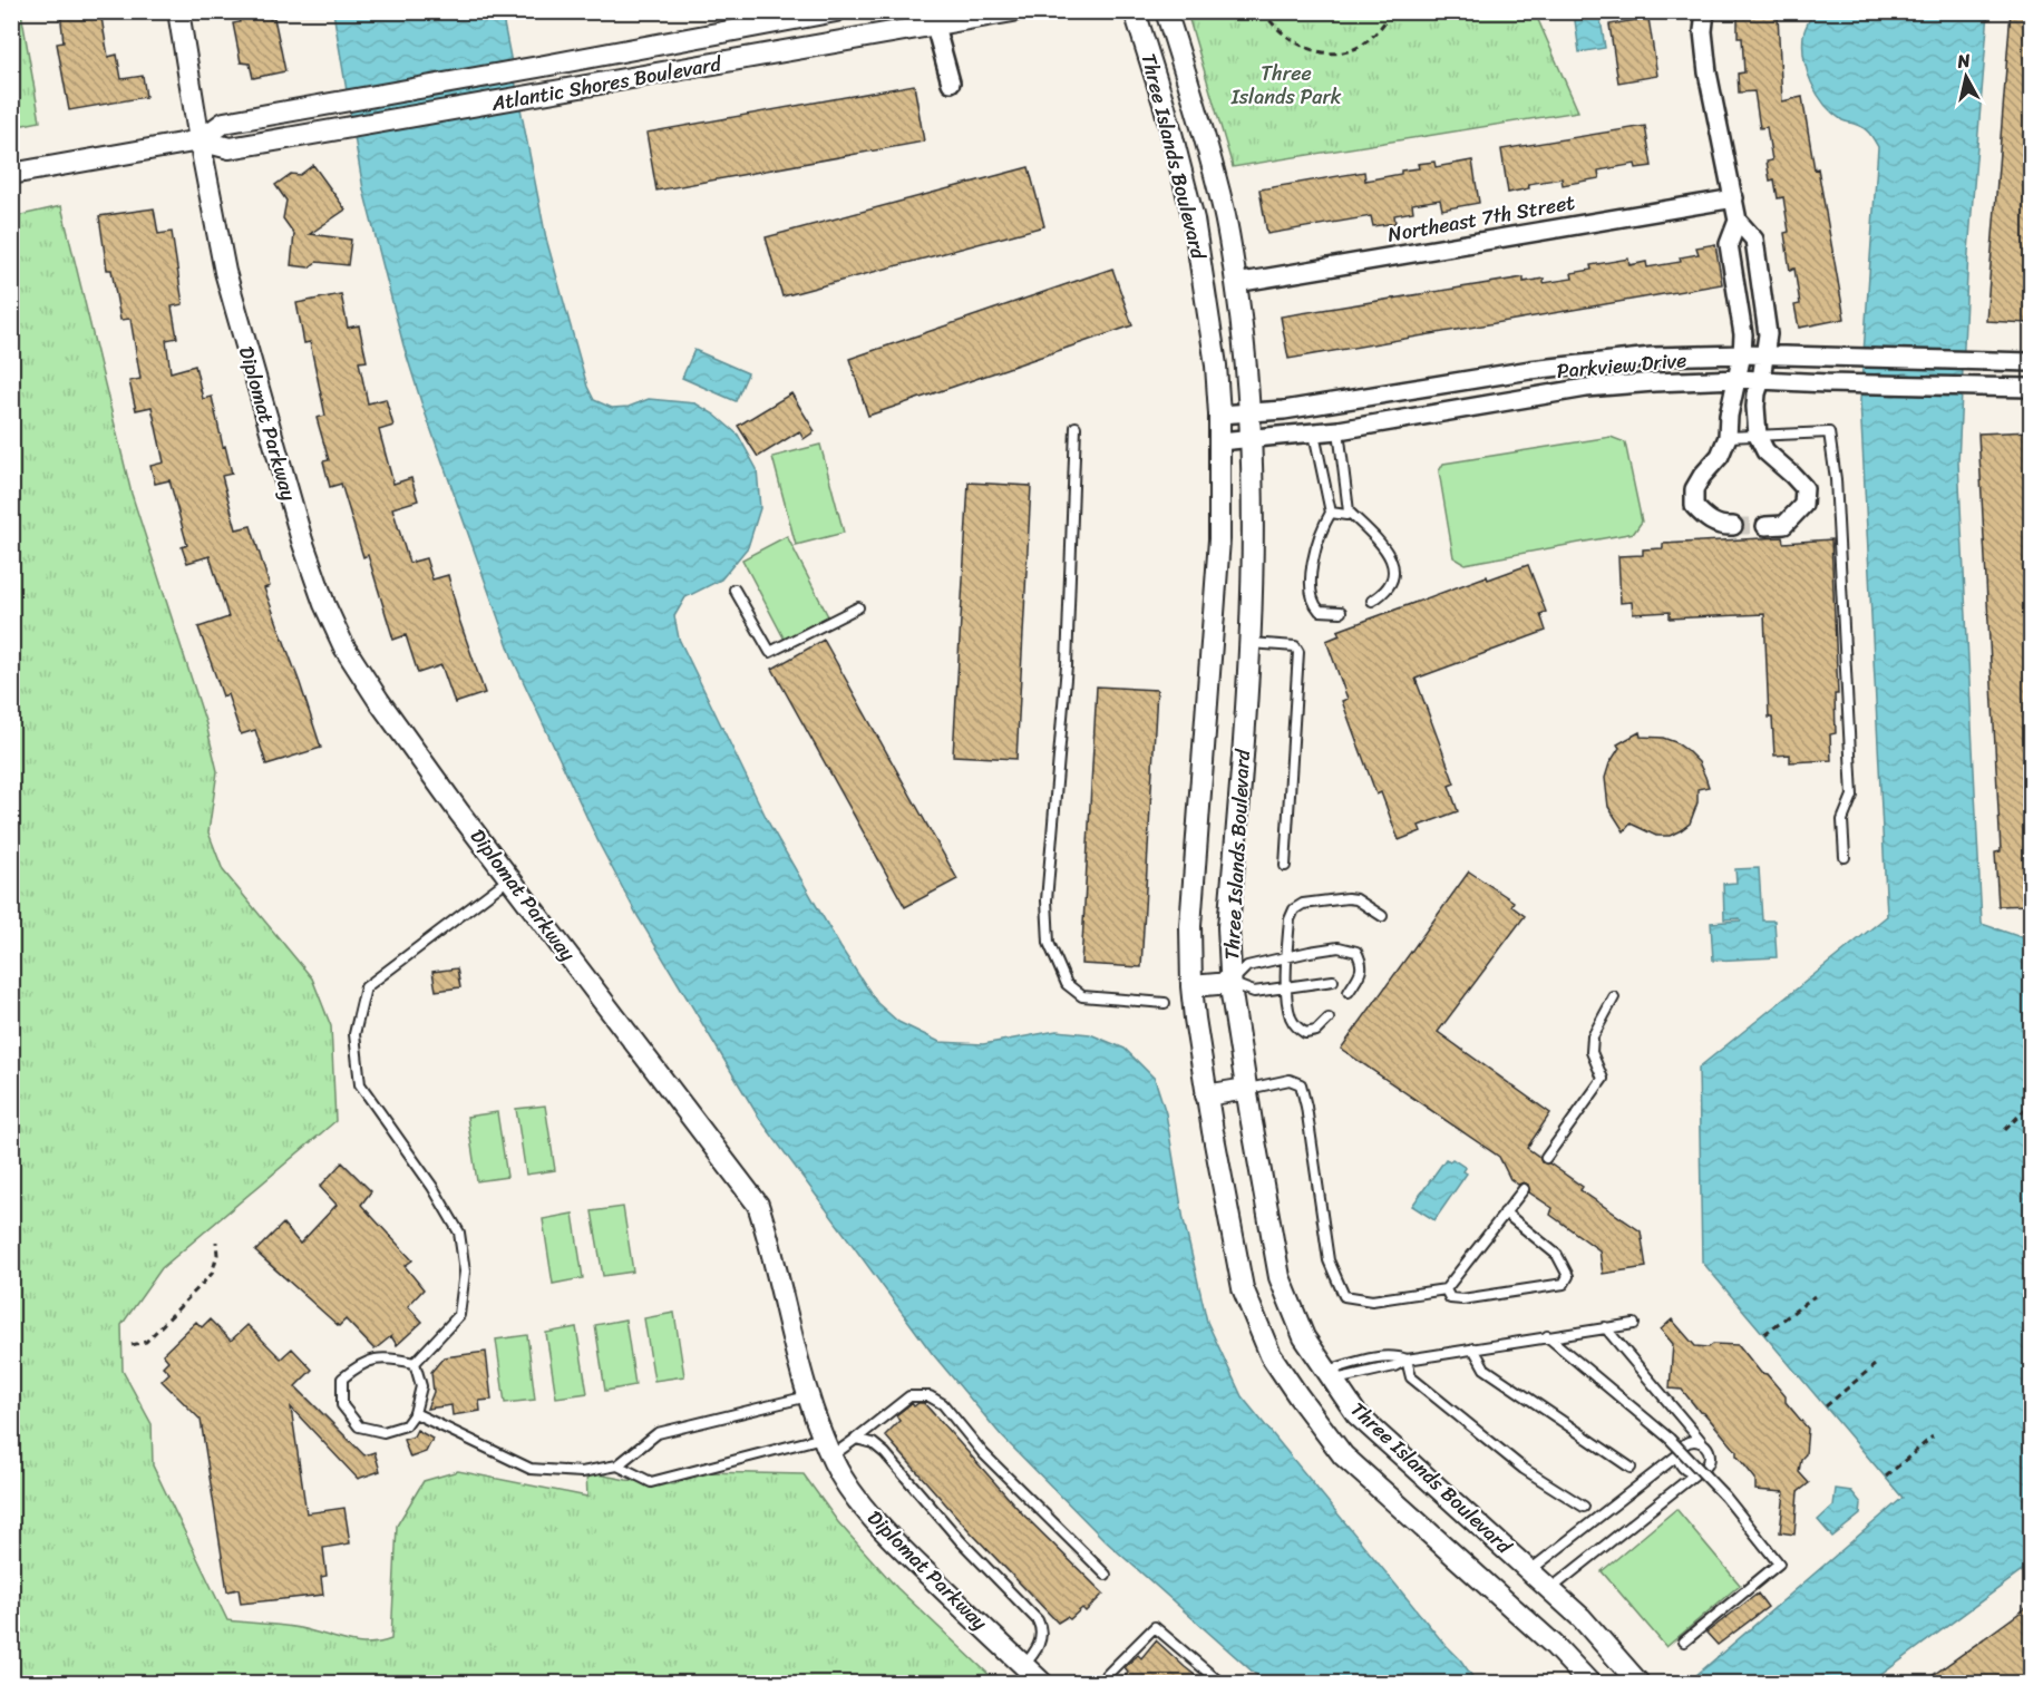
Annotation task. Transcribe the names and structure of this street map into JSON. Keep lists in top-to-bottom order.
{
  "streets": {
    "street": [
      "Atlantic Shores Boulevard",
      "Three Islands Boulevard",
      "Northeast 7th Street",
      "Parkview Drive",
      "Diplomat Parkway"
    ]
  },
  "crossings": [
    ["Atlantic Shores Boulevard", "Diplomat Parkway"],
    ["Three Islands Boulevard", "Northeast 7th Street"],
    ["Three Islands Boulevard", "Parkview Drive"]
  ],
  "parks": ["Three Islands Park"],
  "north": "top"
}
